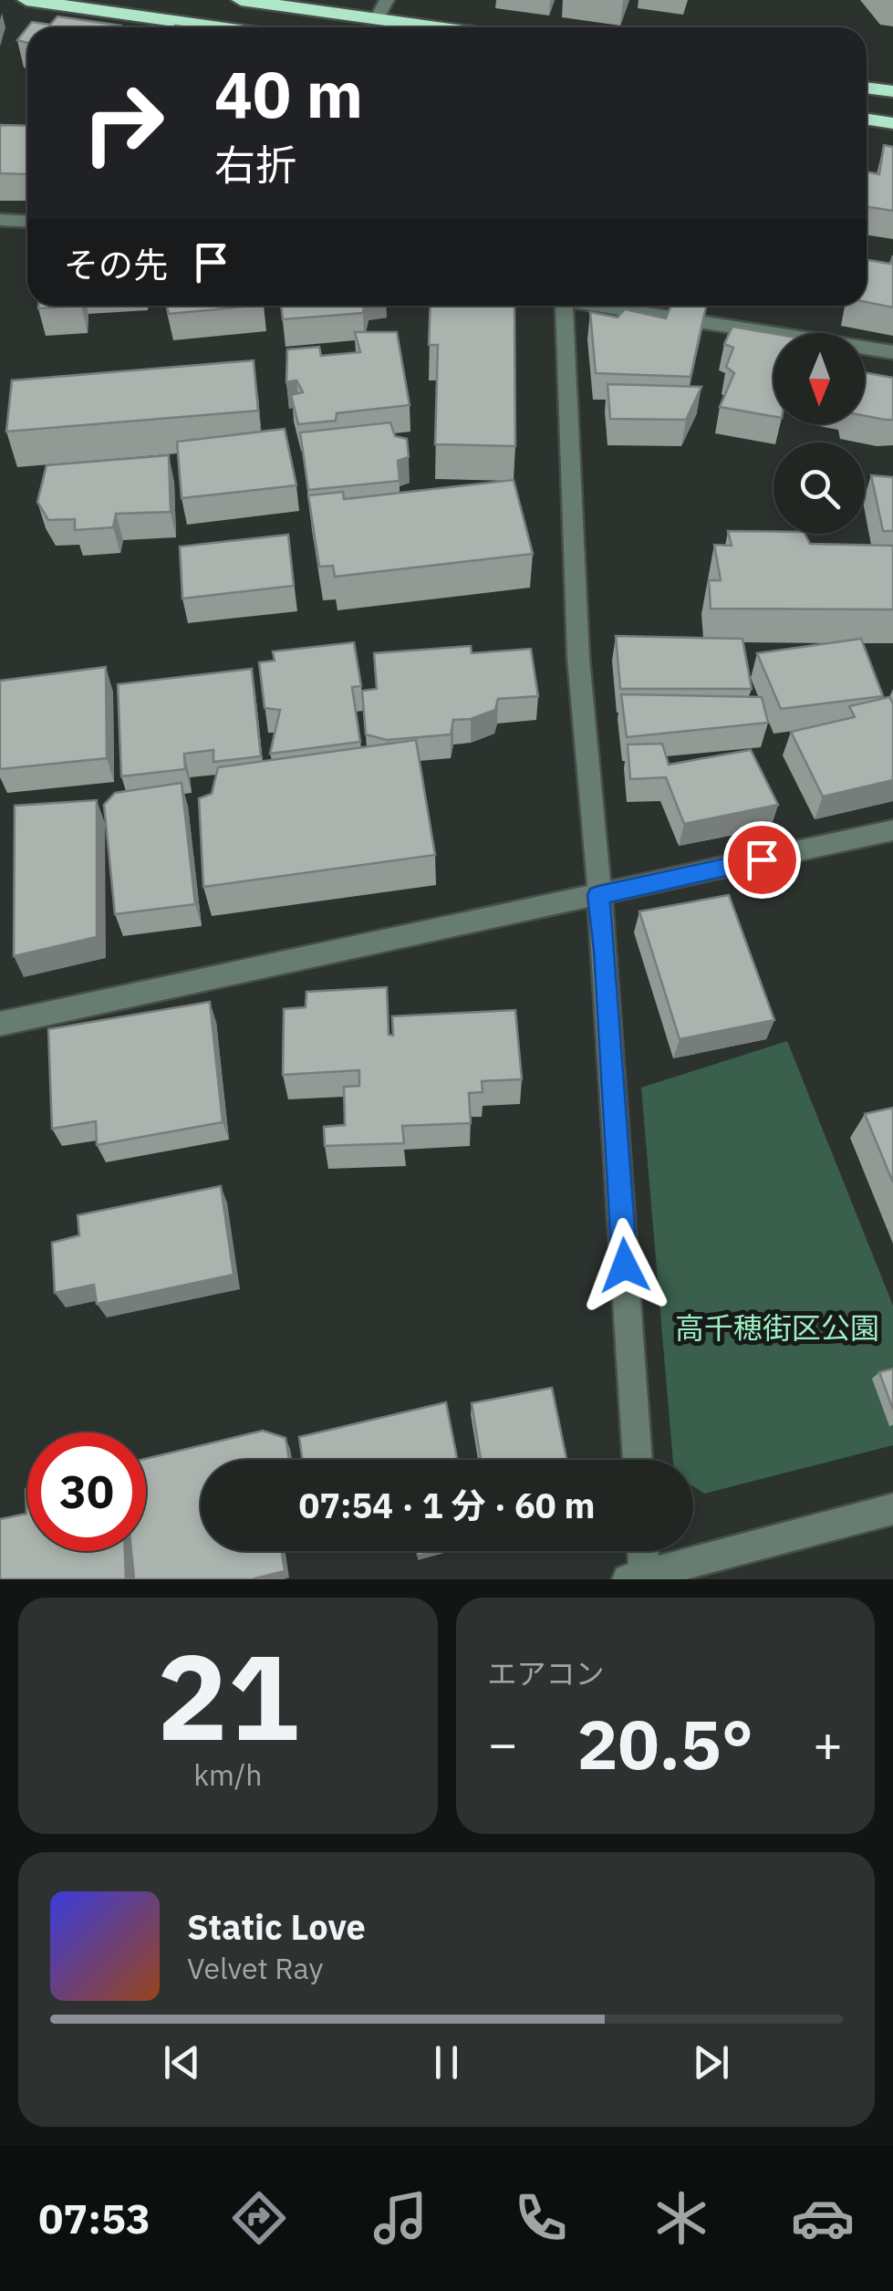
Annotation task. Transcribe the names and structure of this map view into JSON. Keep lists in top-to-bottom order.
{
  "parks": ["高千穂街区公園"],
  "north": "bottom",
  "page": {
    "turn": ["40 m", "右折"],
    "then": "その先",
    "limit": "30",
    "trip": "07:54 · 1 分 · 60 m",
    "tile": [
      ["21", "km/h"],
      "エアコン"
    ],
    "heat": ["−", "20.5°", "+"],
    "song": ["Static Love", "Velvet Ray"],
    "tabs": "07:53"
  }
}
